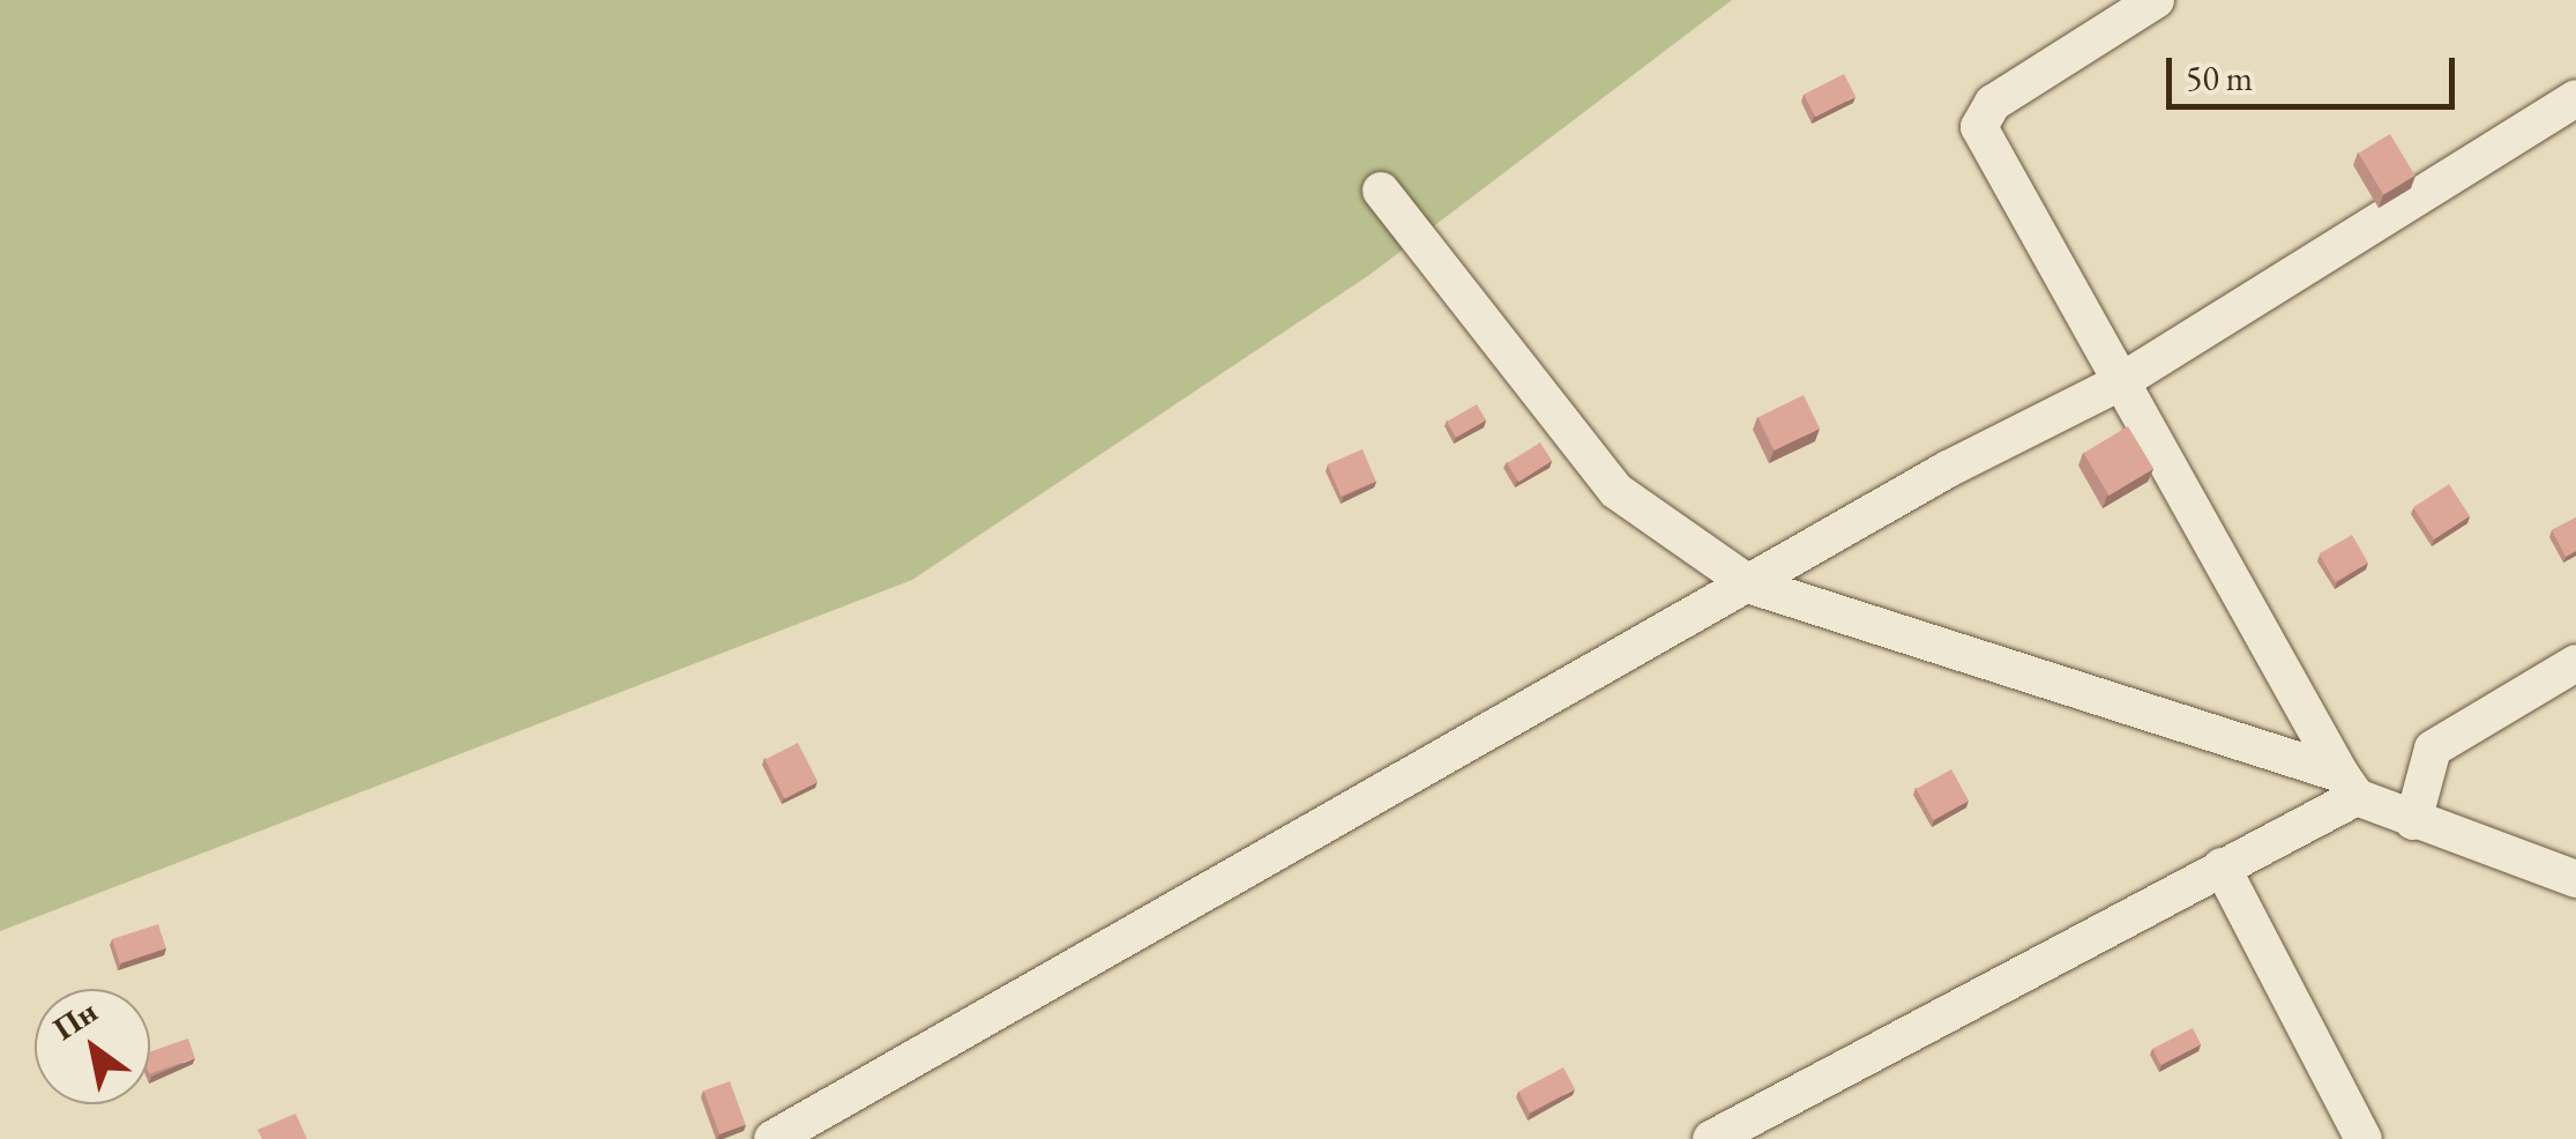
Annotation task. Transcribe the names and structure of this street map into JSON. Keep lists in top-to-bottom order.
{
  "scale_bar": "50 m",
  "north": "top left"
}
